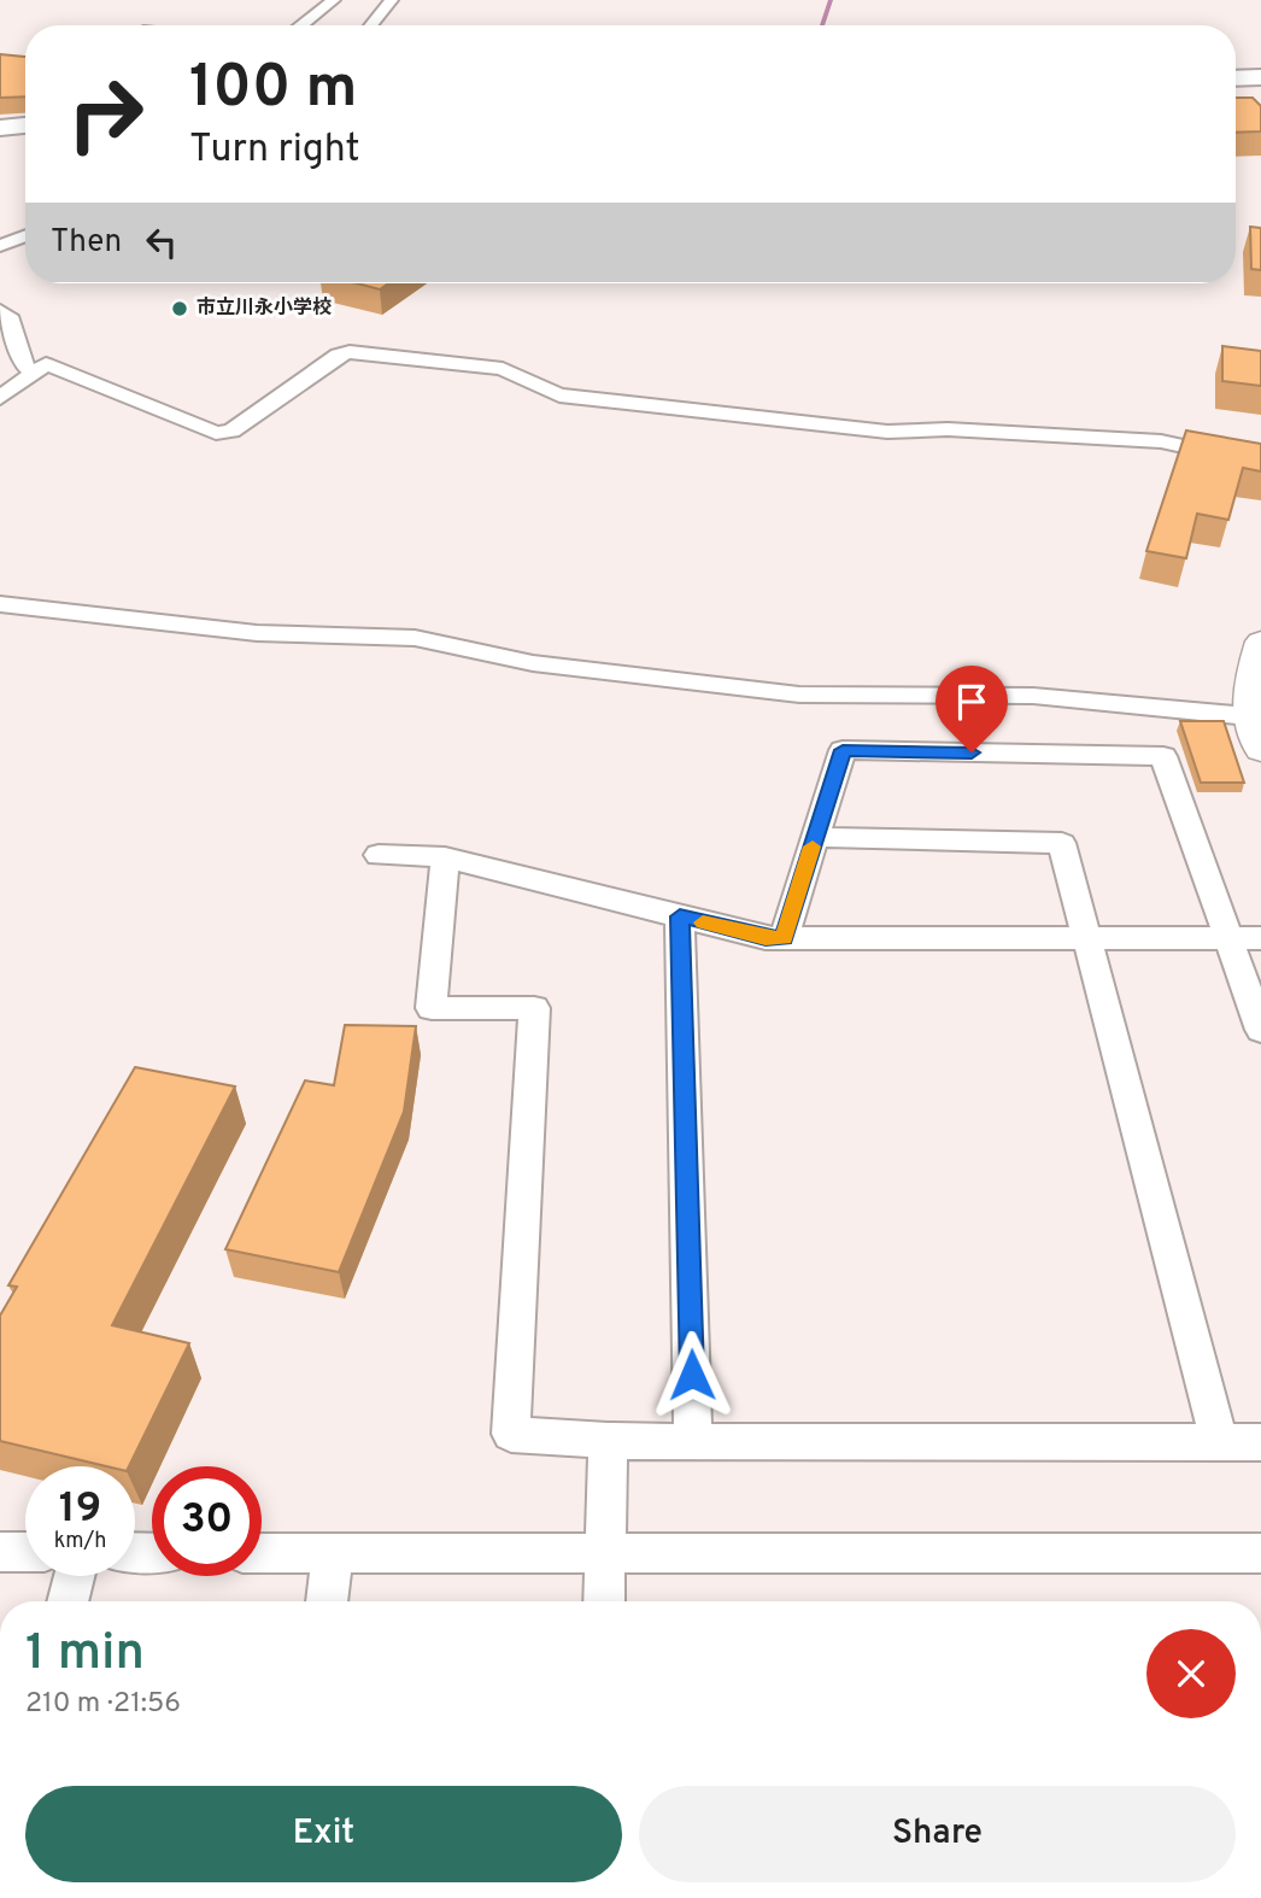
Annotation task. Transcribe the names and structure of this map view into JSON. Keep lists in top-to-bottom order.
{
  "places": ["市立川永小学校"],
  "page": {
    "turn": ["100 m", "Turn right"],
    "then": "Then",
    "speed": "19 km/h",
    "limit": "30",
    "heading": ["1 min", "210 m · 21:56"],
    "buttons": ["Exit", "Share"]
  }
}
